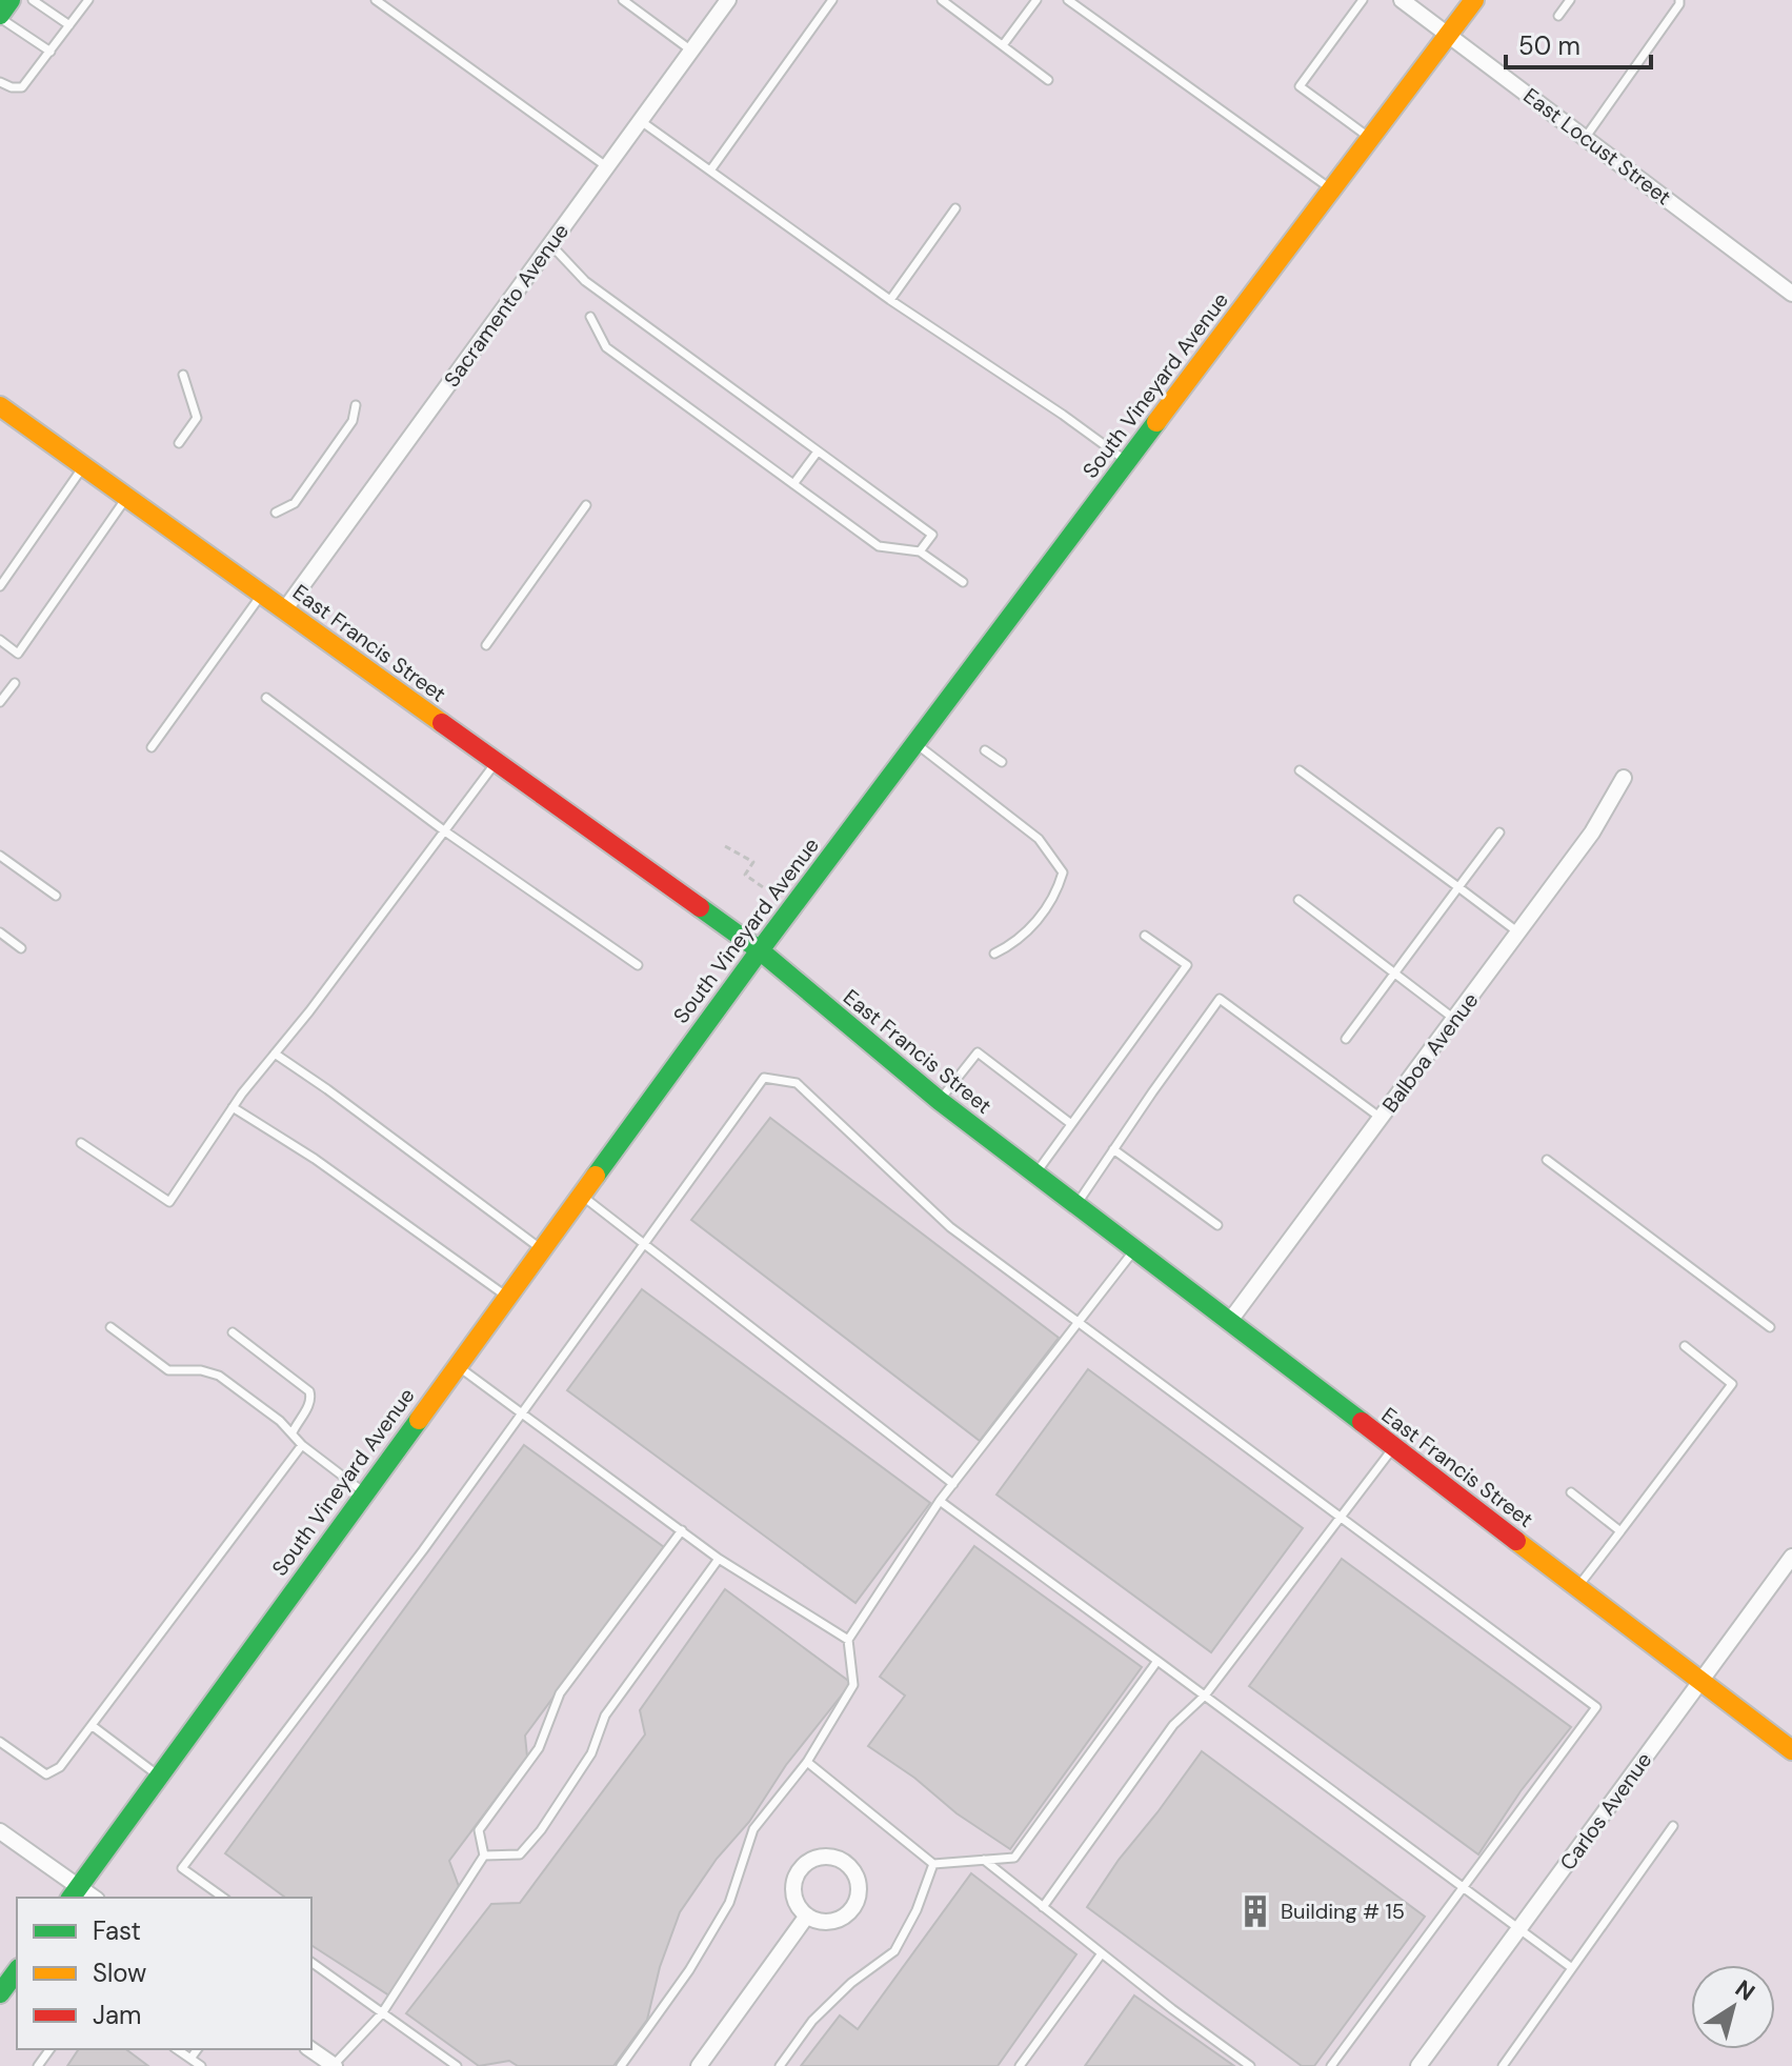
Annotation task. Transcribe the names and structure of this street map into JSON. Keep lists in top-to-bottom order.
{
  "streets": {
    "main road": ["South Vineyard Avenue", "East Francis Street"],
    "street": [
      "East Locust Street",
      "Sacramento Avenue",
      "Balboa Avenue",
      "Carlos Avenue"
    ]
  },
  "crossings": [
    ["East Locust Street", "South Vineyard Avenue"],
    ["Sacramento Avenue", "East Francis Street"],
    ["South Vineyard Avenue", "East Francis Street"],
    ["East Francis Street", "Balboa Avenue"],
    ["East Francis Street", "Carlos Avenue"]
  ],
  "places": {
    "building": ["Building # 15"]
  },
  "legend": ["Fast", "Slow", "Jam"],
  "scale_bar": "50 m",
  "north": "top right"
}
